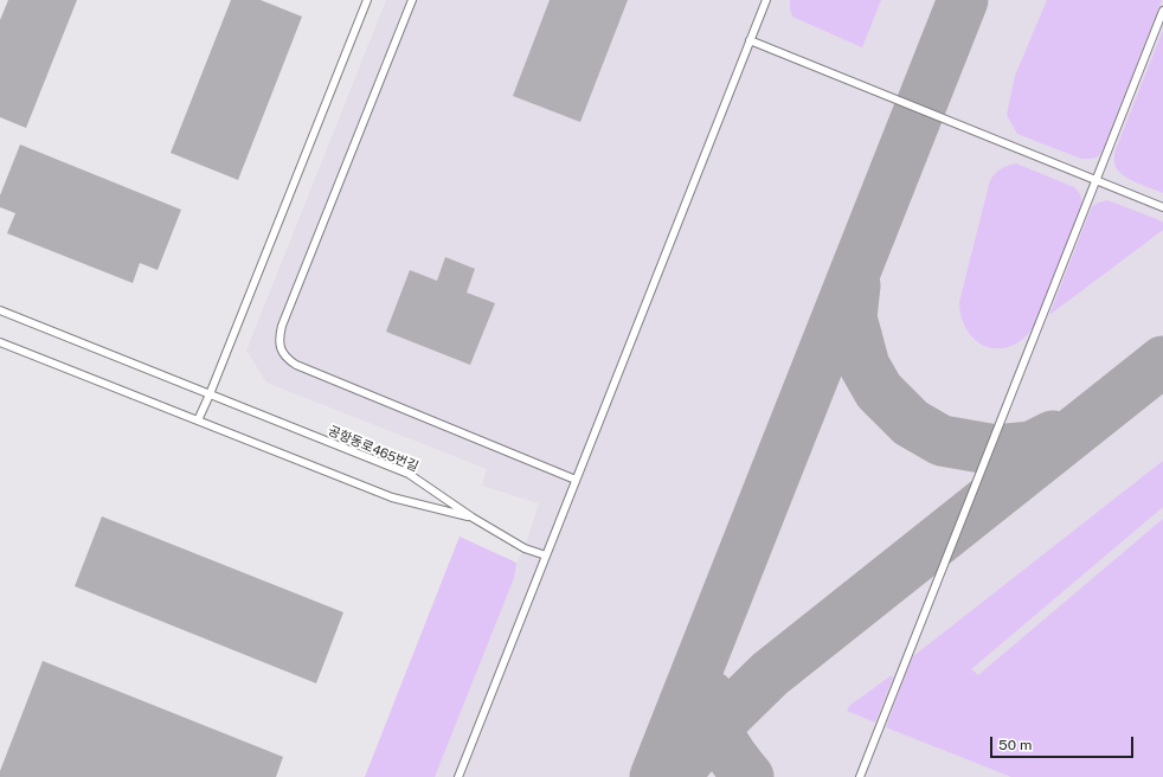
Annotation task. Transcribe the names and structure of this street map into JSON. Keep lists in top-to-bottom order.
{
  "streets": {
    "lane": ["공항동로465번길"]
  },
  "scale_bar": "50 m"
}
